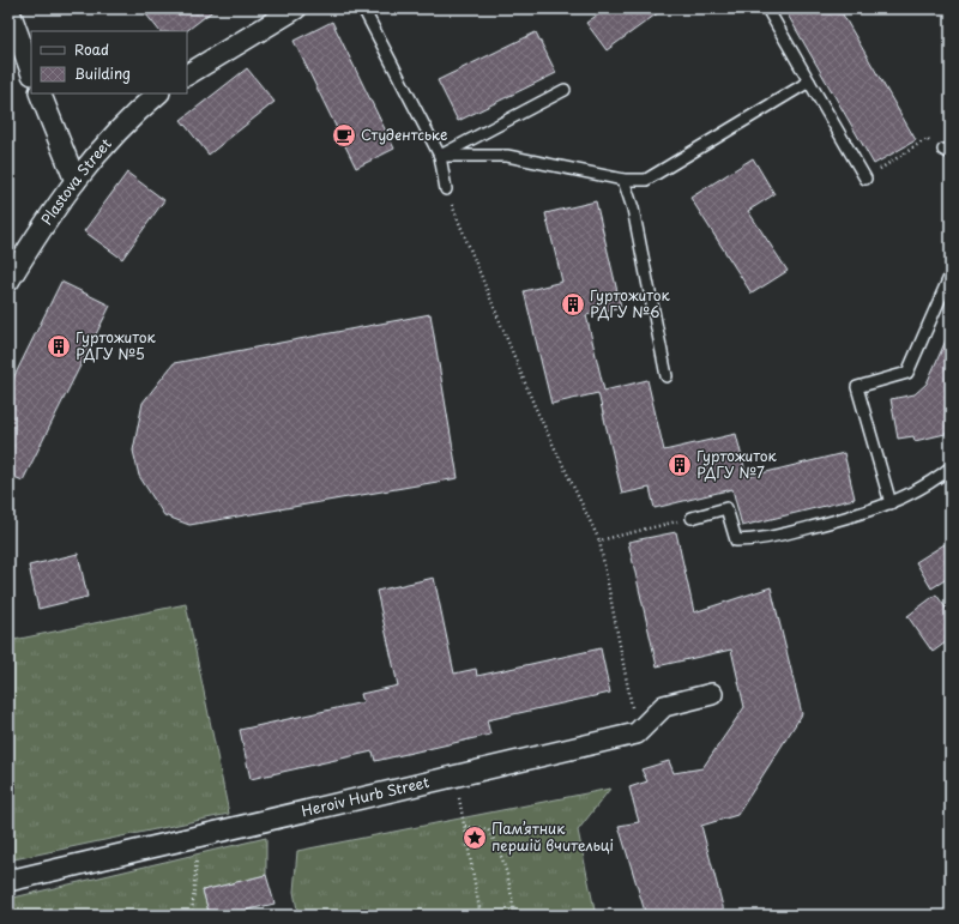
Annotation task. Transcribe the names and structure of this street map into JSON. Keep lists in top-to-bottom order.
{
  "streets": {
    "street": ["Plastova Street", "Heroiv Hurb Street"]
  },
  "places": {
    "cafe": ["Студентське"],
    "building": ["Гуртожиток РДГУ №6", "Гуртожиток РДГУ №5", "Гуртожиток РДГУ №7"],
    "place": ["Пам’ятник першій вчительці"]
  },
  "legend": ["Road", "Building"]
}
